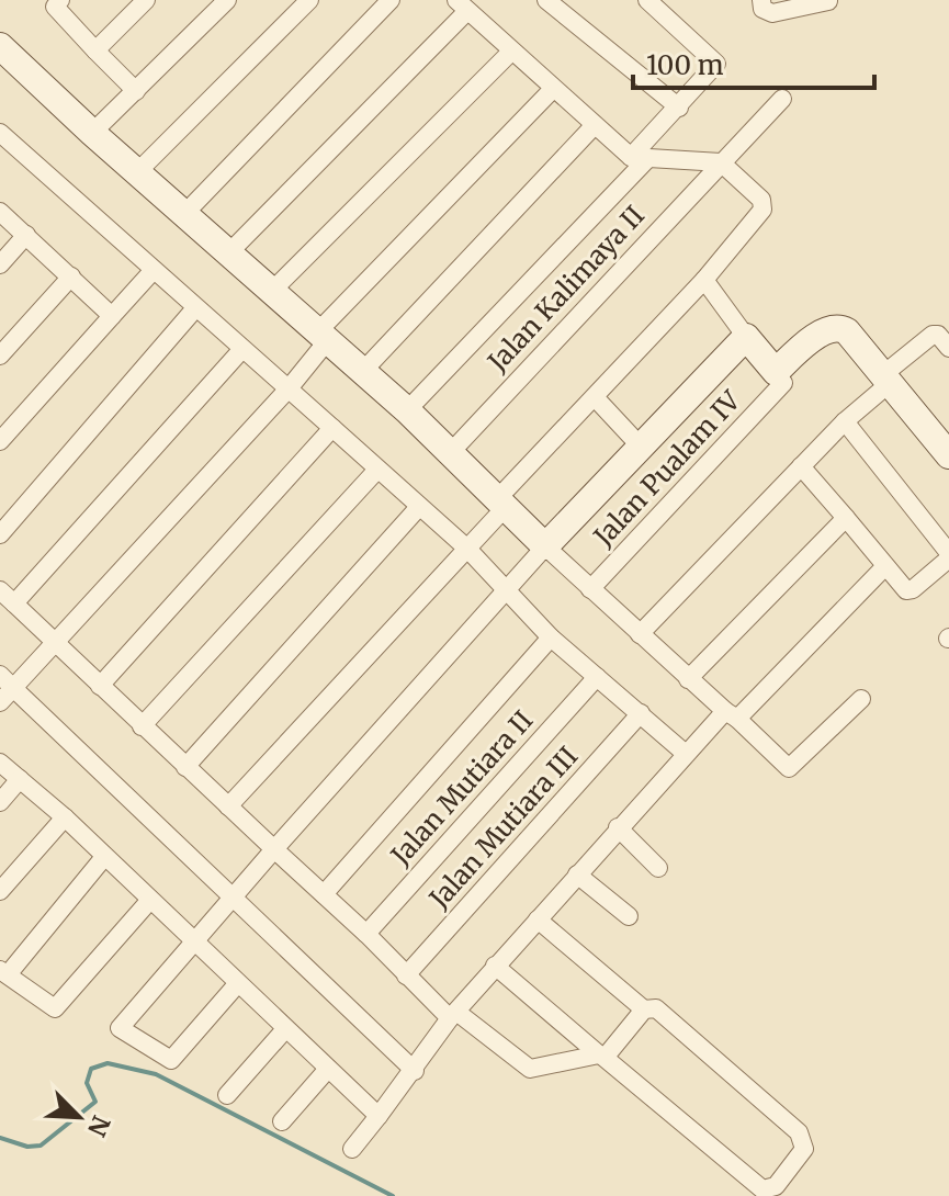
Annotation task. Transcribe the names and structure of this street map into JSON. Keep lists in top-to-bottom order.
{
  "streets": {
    "street": [
      "Jalan Kalimaya II",
      "Jalan Pualam IV",
      "Jalan Mutiara II",
      "Jalan Mutiara III"
    ]
  },
  "scale_bar": "100 m",
  "north": "bottom right"
}
